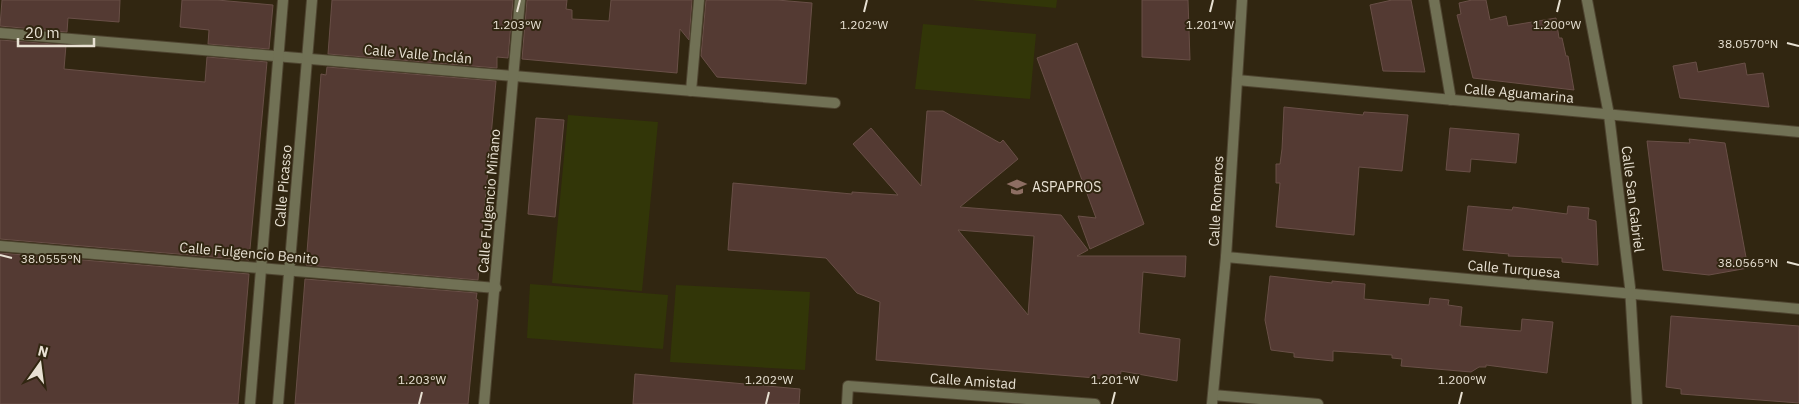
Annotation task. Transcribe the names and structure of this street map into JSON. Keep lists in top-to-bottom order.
{
  "streets": {
    "street": [
      "Calle Valle Inclán",
      "Calle Aguamarina",
      "Calle Picasso",
      "Calle San Gabriel",
      "Calle Fulgencio Miñano",
      "Calle Romeros",
      "Calle Fulgencio Benito",
      "Calle Turquesa",
      "Calle Amistad"
    ]
  },
  "crossings": [
    ["Calle Valle Inclán", "Calle Picasso"],
    ["Calle Valle Inclán", "Calle Fulgencio Miñano"],
    ["Calle Aguamarina", "Calle San Gabriel"],
    ["Calle Aguamarina", "Calle Romeros"],
    ["Calle Picasso", "Calle Fulgencio Benito"],
    ["Calle San Gabriel", "Calle Turquesa"],
    ["Calle Fulgencio Miñano", "Calle Fulgencio Benito"],
    ["Calle Romeros", "Calle Turquesa"]
  ],
  "places": {
    "school or university": ["ASPAPROS"]
  },
  "scale_bar": "20 m",
  "north": "top",
  "coordinates": [
    "1.203°W",
    "1.202°W",
    "1.201°W",
    "1.200°W",
    "38.0570°N",
    "38.0555°N",
    "38.0565°N"
  ]
}
